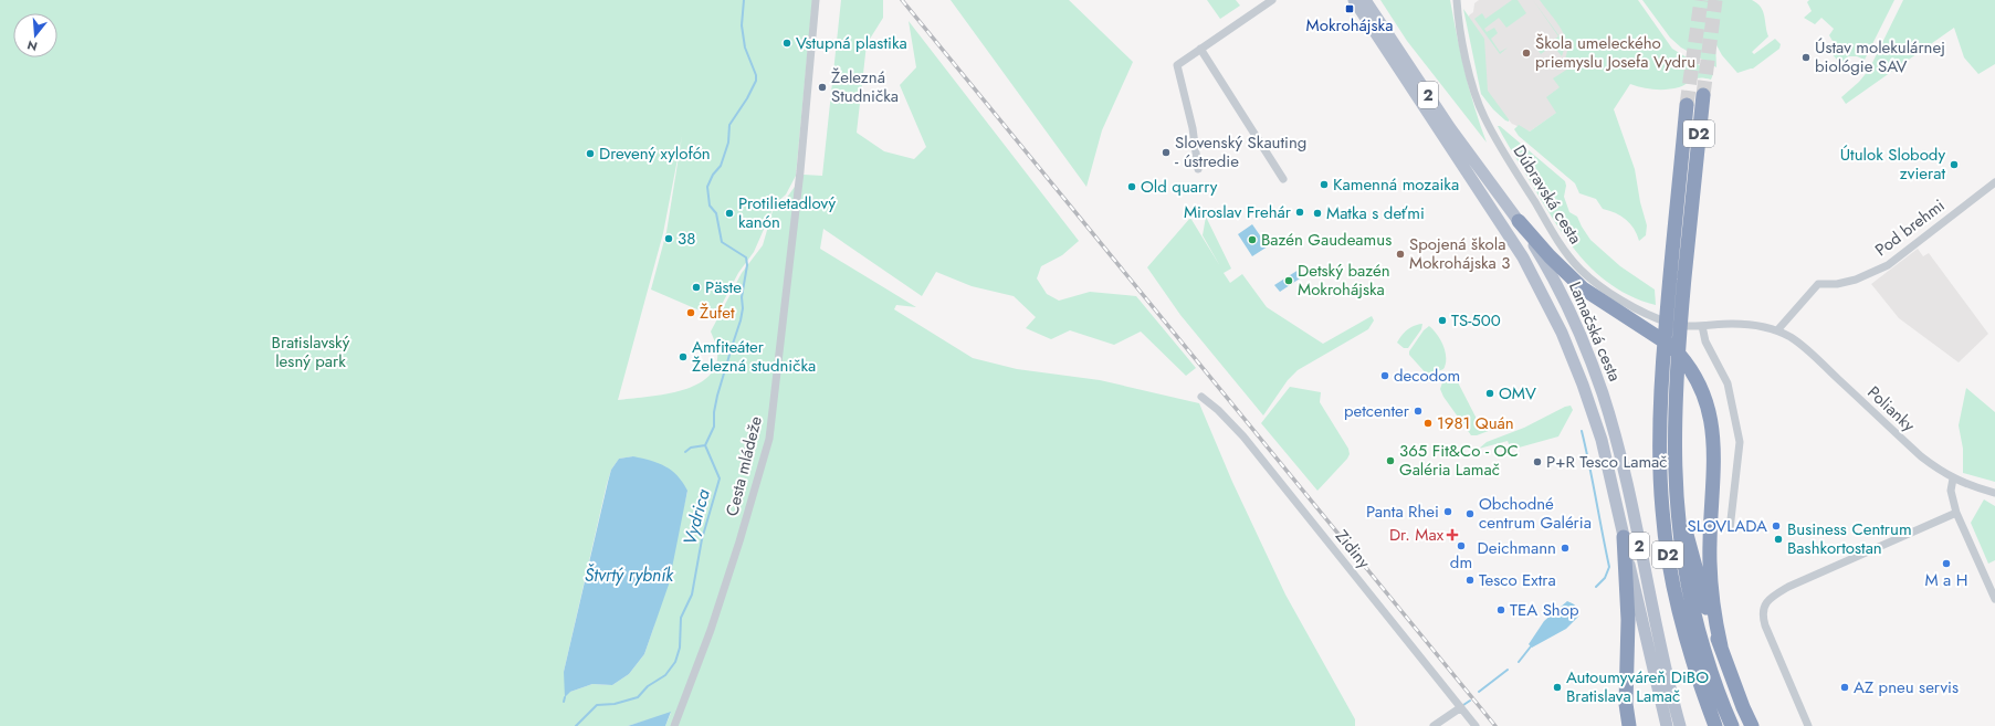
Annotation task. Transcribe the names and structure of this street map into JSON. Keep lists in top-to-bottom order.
{
  "streets": {
    "highway": ["D2"],
    "main road": ["2", "Lamačská cesta"],
    "street": [
      "Dúbravská cesta",
      "Pod brehmi",
      "Polianky",
      "Cesta mládeže",
      "Zidiny"
    ]
  },
  "crossings": [
    ["Dúbravská cesta", "Pod brehmi"],
    ["Dúbravská cesta", "Polianky"],
    ["Pod brehmi", "Polianky"]
  ],
  "water": ["Vydrica", "Štvrtý rybník"],
  "parks": ["Bratislavský lesný park"],
  "places": {
    "transit": ["Mokrohájska"],
    "other": [
      "Vstupná plastika",
      "Škola umeleckého priemyslu Josefa Vydru",
      "Ústav molekulárnej biológie SAV",
      "Železná Studnička",
      "Slovenský Skauting - ústredie",
      "Drevený xylofón",
      "Útulok Slobody zvierat",
      "Kamenná mozaika",
      "Old quarry",
      "Miroslav Frehár",
      "Protilietadlový kanón",
      "Matka s deťmi",
      "38",
      "Bazén Gaudeamus",
      "Spojená škola Mokrohájska 3",
      "Detský bazén Mokrohájska",
      "Päste",
      "Žufet",
      "TS-500",
      "Amfiteáter Železná studnička",
      "decodom",
      "OMV",
      "petcenter",
      "1981 Quán",
      "365 Fit&Co - OC Galéria Lamač",
      "P+R Tesco Lamač",
      "Panta Rhei",
      "Obchodné centrum Galéria",
      "SLOVLADA",
      "Business Centrum Bashkortostan",
      "dm",
      "Deichmann",
      "M a H",
      "Tesco Extra",
      "TEA Shop",
      "Autoumyváreň DiBO Bratislava Lamač",
      "AZ pneu servis"
    ],
    "health": ["Dr. Max"]
  },
  "north": "bottom"
}
